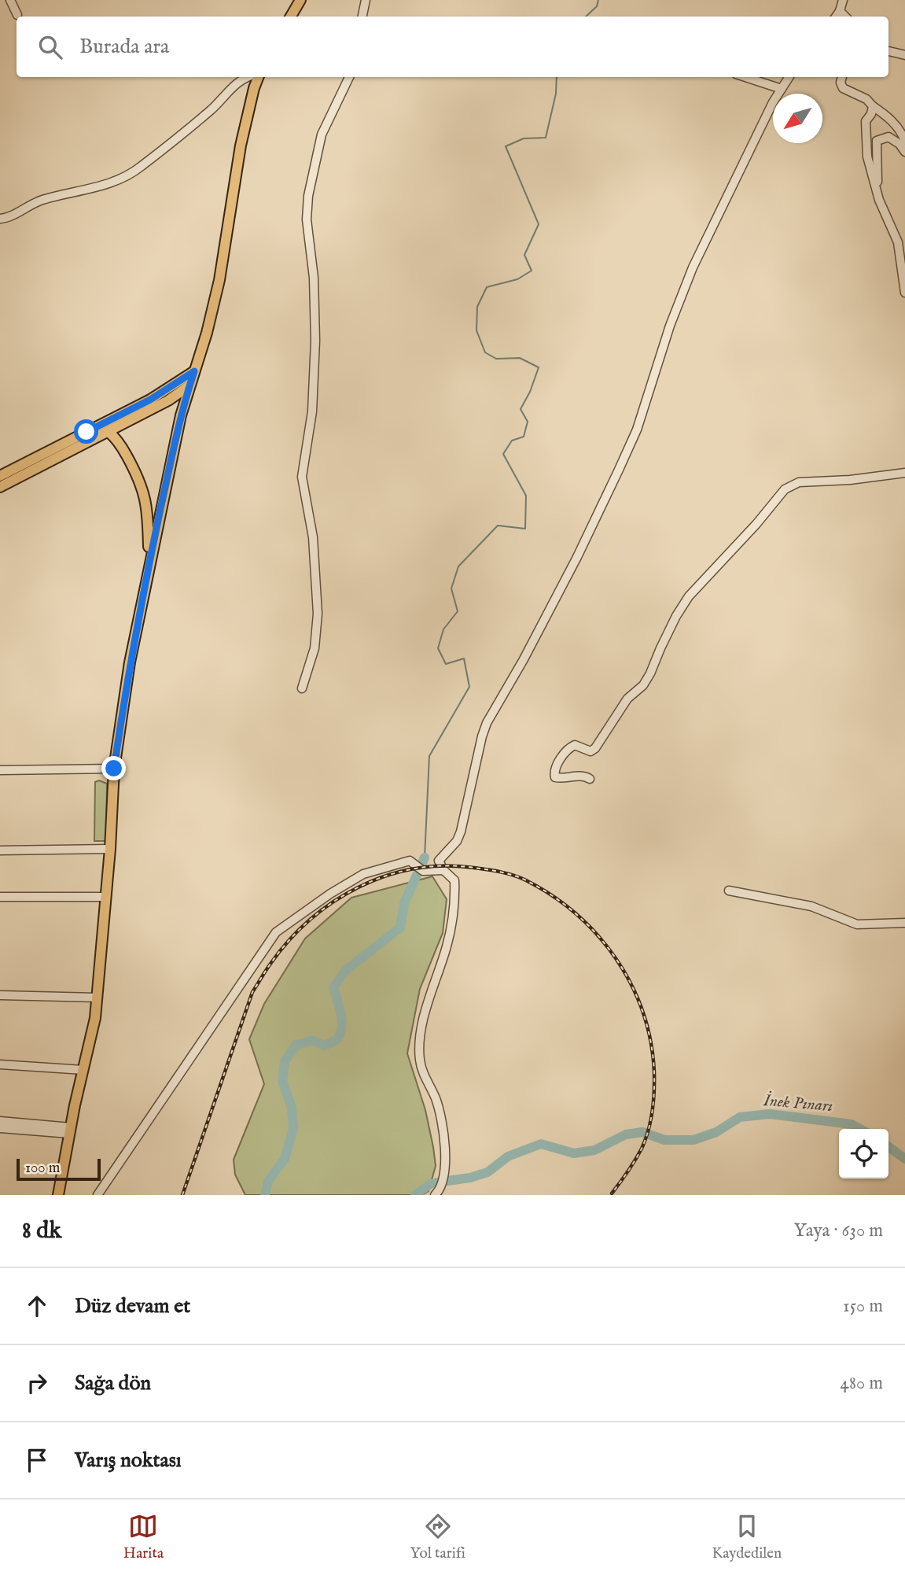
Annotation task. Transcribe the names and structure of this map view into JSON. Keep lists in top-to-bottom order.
{
  "water": ["İnek Pınarı"],
  "scale_bar": "100 m",
  "north": "bottom left",
  "page": {
    "search": "Burada ara",
    "scale": "100 m",
    "heading": ["8 dk", "Yaya · 630 m"],
    "list": [
      ["Düz devam et", "150 m"],
      ["Sağa dön", "480 m"],
      "Varış noktası"
    ],
    "nav": ["Harita", "Yol tarifi", "Kaydedilen"]
  }
}
